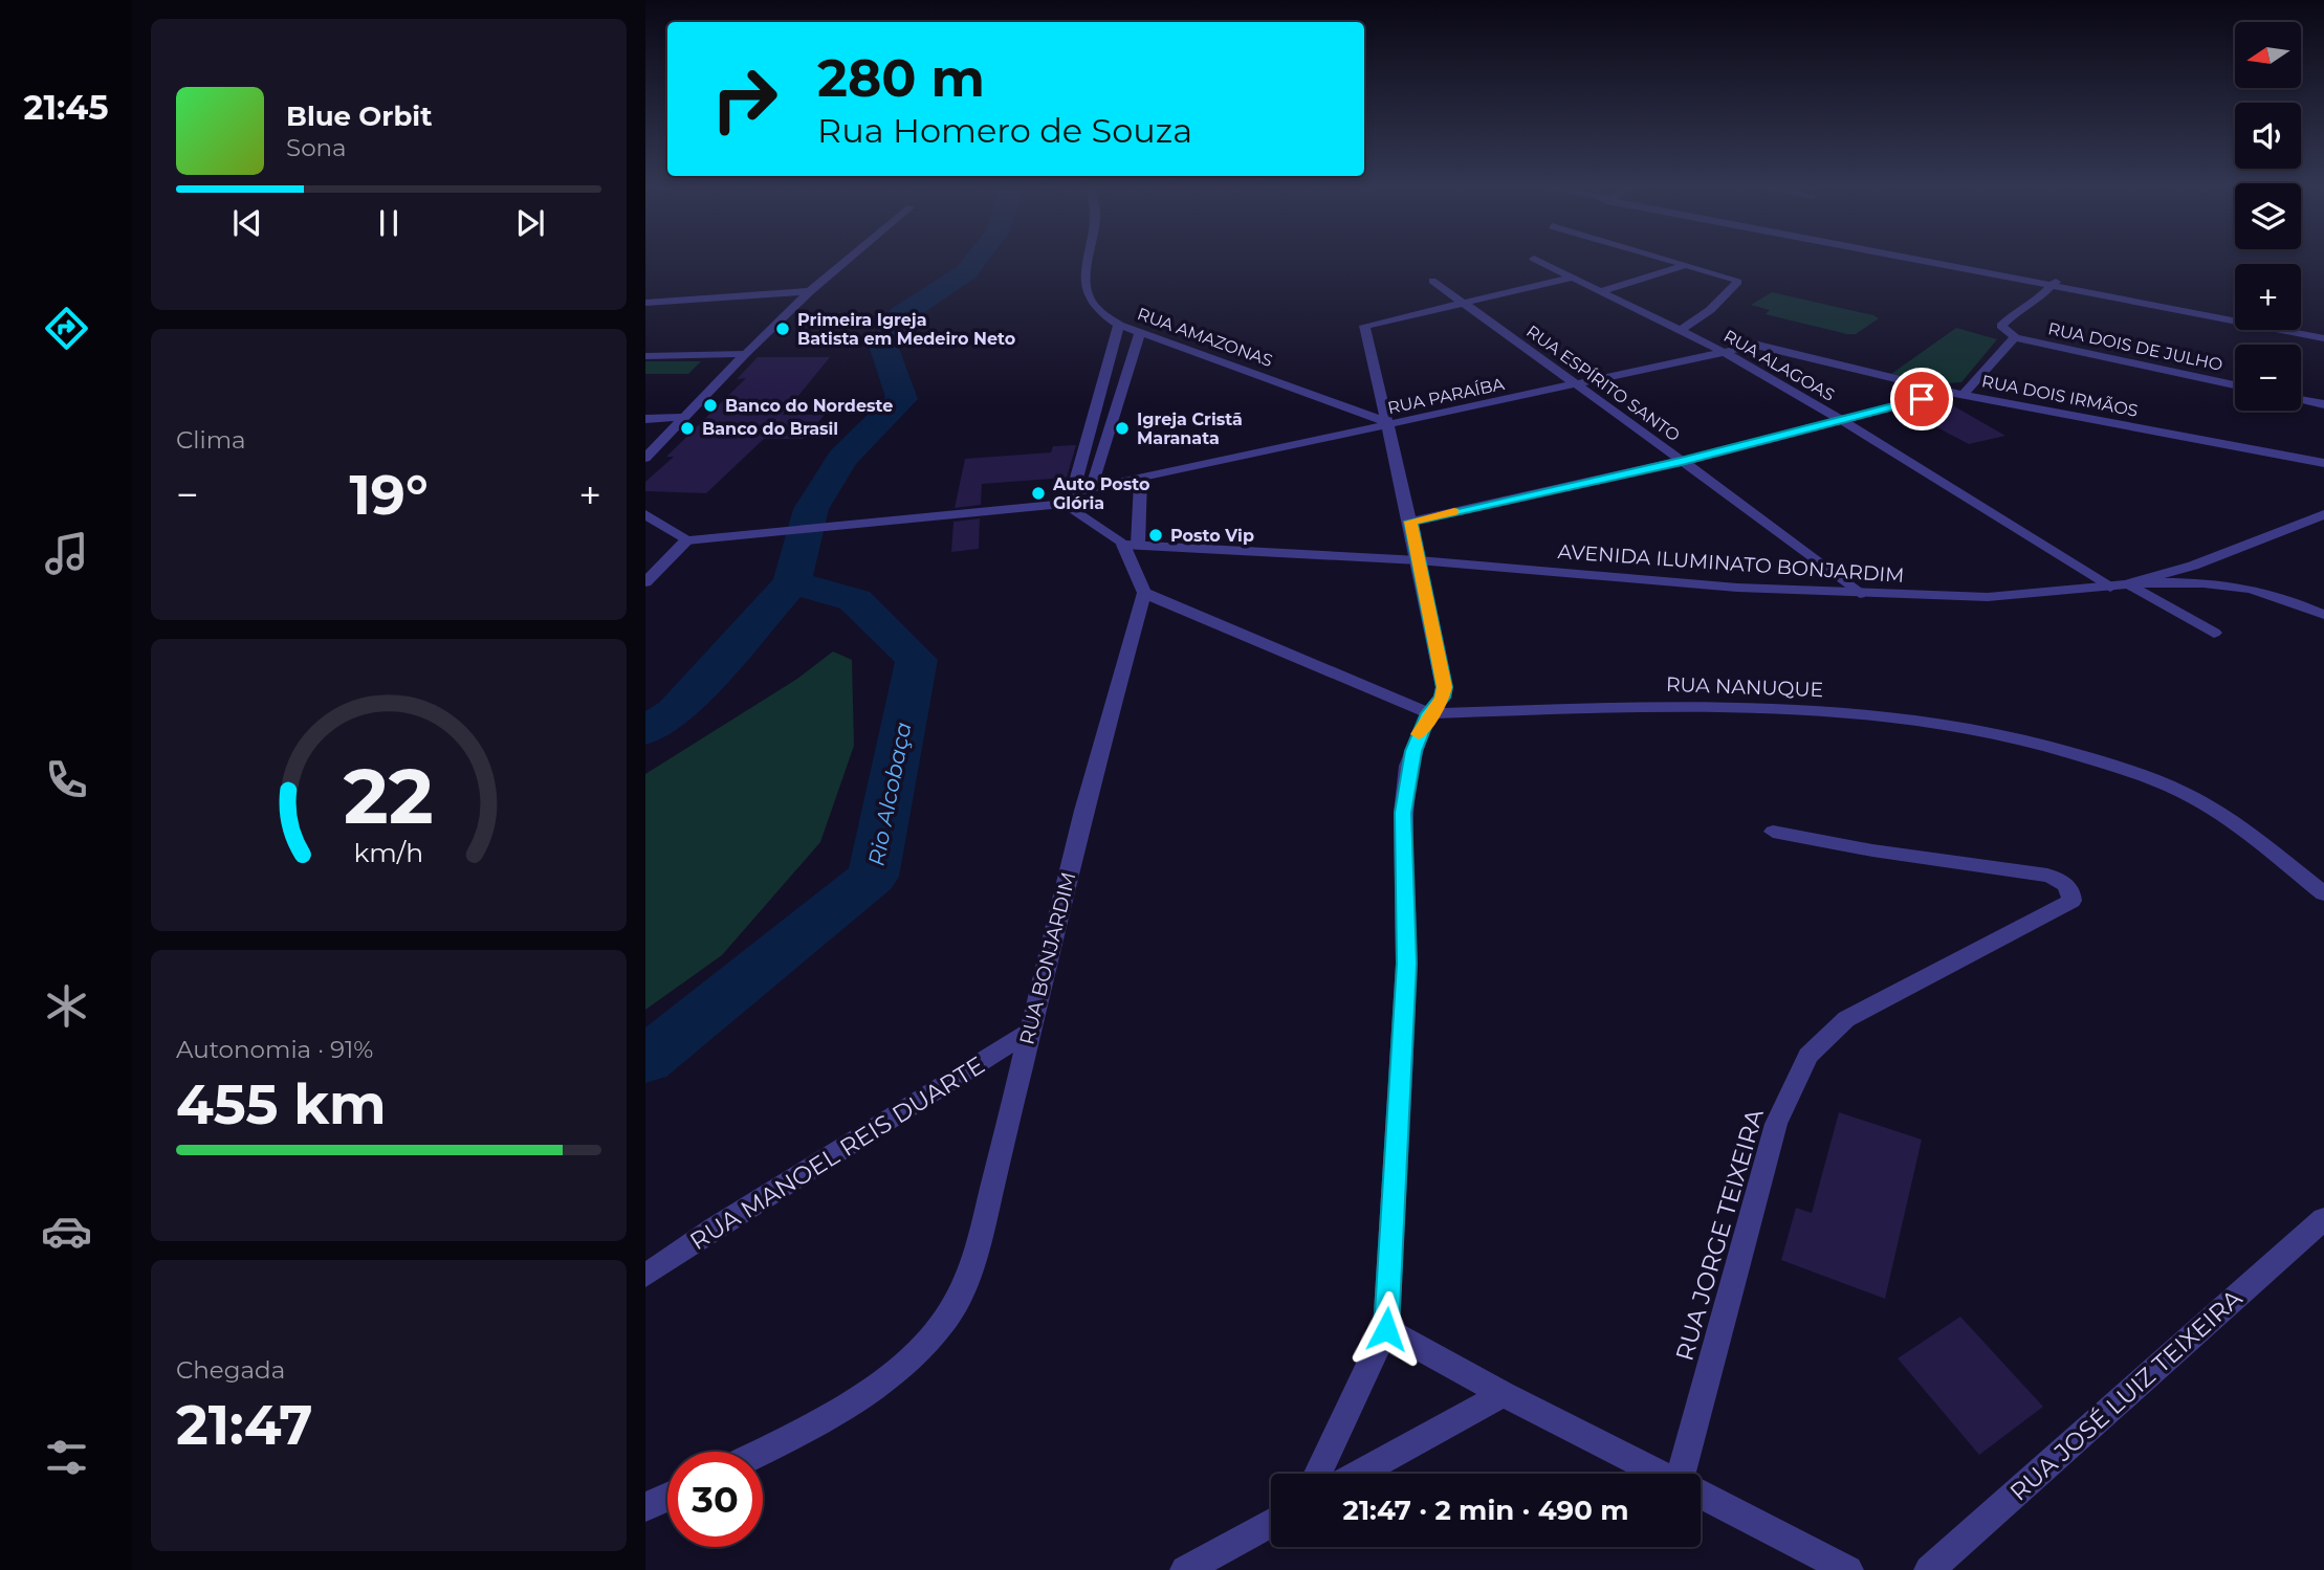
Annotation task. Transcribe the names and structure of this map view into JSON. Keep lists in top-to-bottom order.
{
  "streets": {
    "street": [
      "RUA AMAZONAS",
      "RUA DOIS DE JULHO",
      "RUA ALAGOAS",
      "RUA ESPÍRITO SANTO",
      "RUA PARAÍBA",
      "RUA DOIS IRMÃOS",
      "AVENIDA ILUMINATO BONJARDIM",
      "RUA NANUQUE",
      "RUA BONJARDIM",
      "RUA MANOEL REIS DUARTE",
      "RUA JORGE TEIXEIRA",
      "RUA JOSÉ LUIZ TEIXEIRA"
    ]
  },
  "crossings": [
    ["RUA AMAZONAS", "RUA PARAÍBA"],
    ["RUA ALAGOAS", "RUA PARAÍBA"],
    ["RUA ALAGOAS", "RUA DOIS IRMÃOS"],
    ["RUA ALAGOAS", "AVENIDA ILUMINATO BONJARDIM"],
    ["RUA ESPÍRITO SANTO", "RUA PARAÍBA"],
    ["RUA ESPÍRITO SANTO", "AVENIDA ILUMINATO BONJARDIM"],
    ["RUA PARAÍBA", "RUA DOIS IRMÃOS"],
    ["RUA NANUQUE", "RUA BONJARDIM"],
    ["RUA BONJARDIM", "RUA MANOEL REIS DUARTE"]
  ],
  "water": ["Rio Alcobaça"],
  "places": [
    "Primeira Igreja Batista em Medeiro Neto",
    "Banco do Nordeste",
    "Banco do Brasil",
    "Igreja Cristã Maranata",
    "Auto Posto Glória",
    "Posto Vip"
  ],
  "north": "left",
  "page": {
    "tabs": "21:45",
    "map_buttons": ["+", "−"],
    "turn": ["280 m", "Rua Homero de Souza"],
    "song": ["Blue Orbit", "Sona"],
    "tile": [
      "Clima",
      ["Autonomia · 91%", "455 km"],
      ["Chegada", "21:47"]
    ],
    "heat": ["−", "19°", "+"],
    "limit": "30",
    "trip": "21:47 · 2 min · 490 m",
    "gauge": ["22", "km/h"]
  }
}
